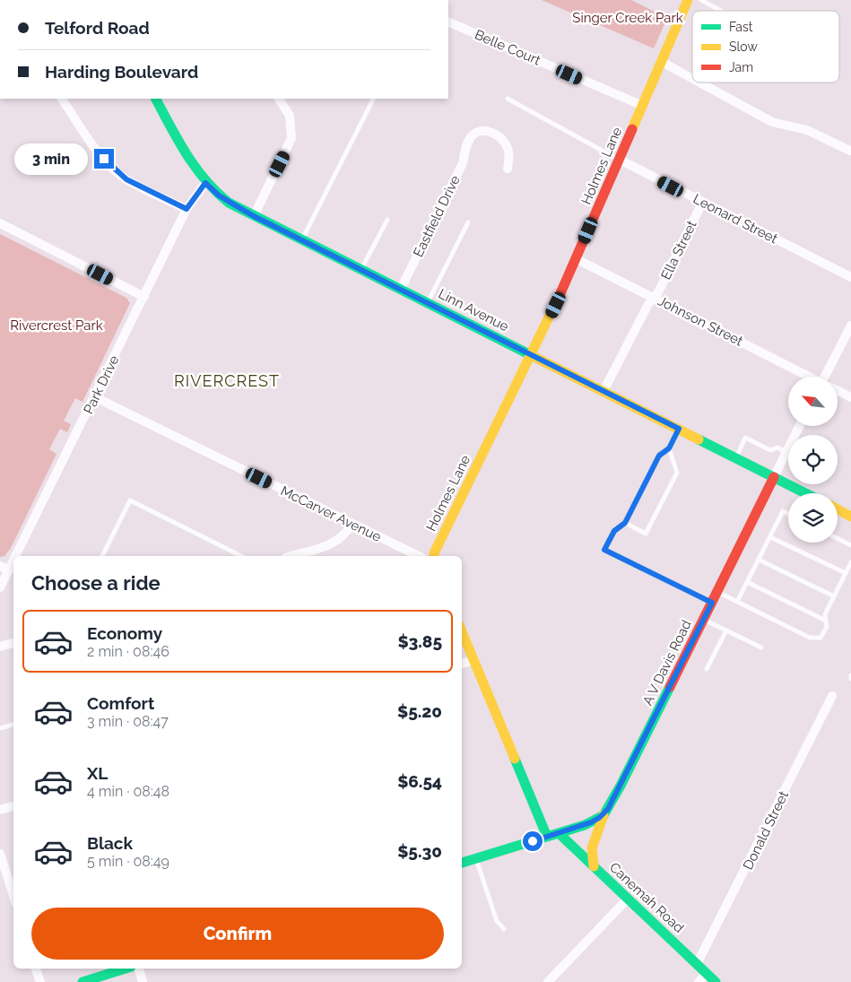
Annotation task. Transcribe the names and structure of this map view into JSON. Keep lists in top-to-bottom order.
{
  "streets": {
    "street": [
      "Belle Court",
      "Holmes Lane",
      "Eastfield Drive",
      "Leonard Street",
      "Ella Street",
      "Linn Avenue",
      "Johnson Street",
      "Park Drive",
      "McCarver Avenue",
      "A V Davis Road",
      "Donald Street",
      "Canemah Road"
    ]
  },
  "crossings": [
    ["Belle Court", "Holmes Lane"],
    ["Holmes Lane", "Leonard Street"],
    ["Holmes Lane", "Linn Avenue"],
    ["Holmes Lane", "Johnson Street"],
    ["Eastfield Drive", "Linn Avenue"],
    ["Leonard Street", "Ella Street"],
    ["Ella Street", "Linn Avenue"],
    ["Ella Street", "Johnson Street"],
    ["Linn Avenue", "Park Drive"],
    ["Linn Avenue", "A V Davis Road"],
    ["Park Drive", "McCarver Avenue"],
    ["A V Davis Road", "Canemah Road"],
    ["Donald Street", "Canemah Road"]
  ],
  "districts": ["RIVERCREST"],
  "parks": ["Singer Creek Park", "Rivercrest Park"],
  "legend": ["Fast", "Slow", "Jam"],
  "north": "top left",
  "page": {
    "banner": ["Telford Road", "Harding Boulevard"],
    "bubble": "3 min",
    "heading": "Choose a ride",
    "list": [
      {
        "name": "Economy",
        "note": "2 min · 08:46",
        "value": "$3.85"
      },
      {
        "name": "Comfort",
        "note": "3 min · 08:47",
        "value": "$5.20"
      },
      {
        "name": "XL",
        "note": "4 min · 08:48",
        "value": "$6.54"
      },
      {
        "name": "Black",
        "note": "5 min · 08:49",
        "value": "$5.30"
      }
    ],
    "buttons": "Confirm"
  }
}
